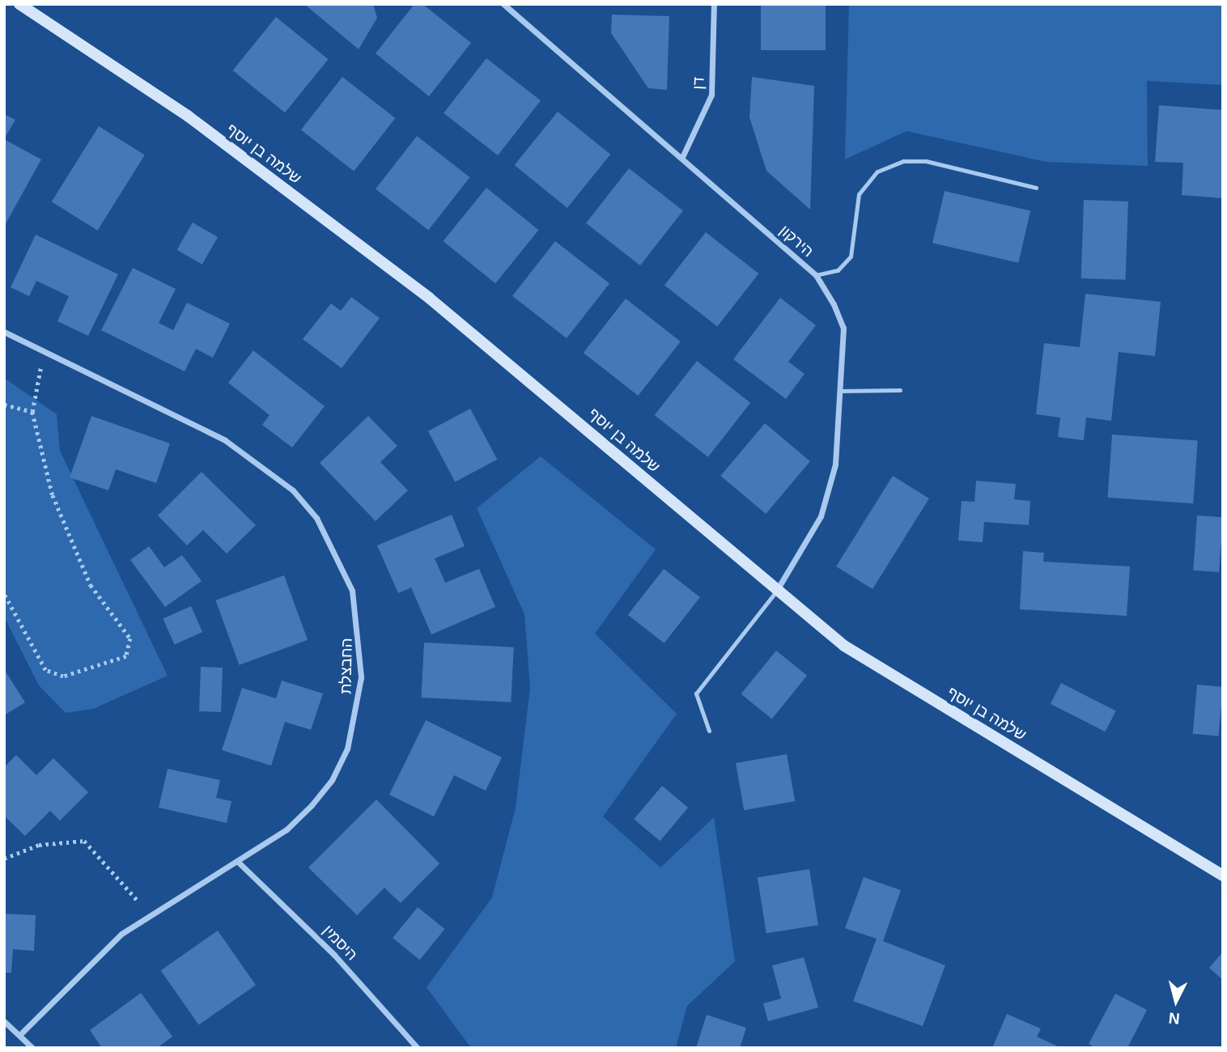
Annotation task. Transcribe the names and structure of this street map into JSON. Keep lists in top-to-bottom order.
{
  "streets": {
    "main road": ["שלמה בן יוסף"],
    "street": [
      "דן",
      "הירקון",
      "החבצלת",
      "היסמין"
    ]
  },
  "crossings": [
    ["דן", "הירקון"],
    ["שלמה בן יוסף", "הירקון"],
    ["החבצלת", "היסמין"]
  ],
  "north": "bottom"
}
